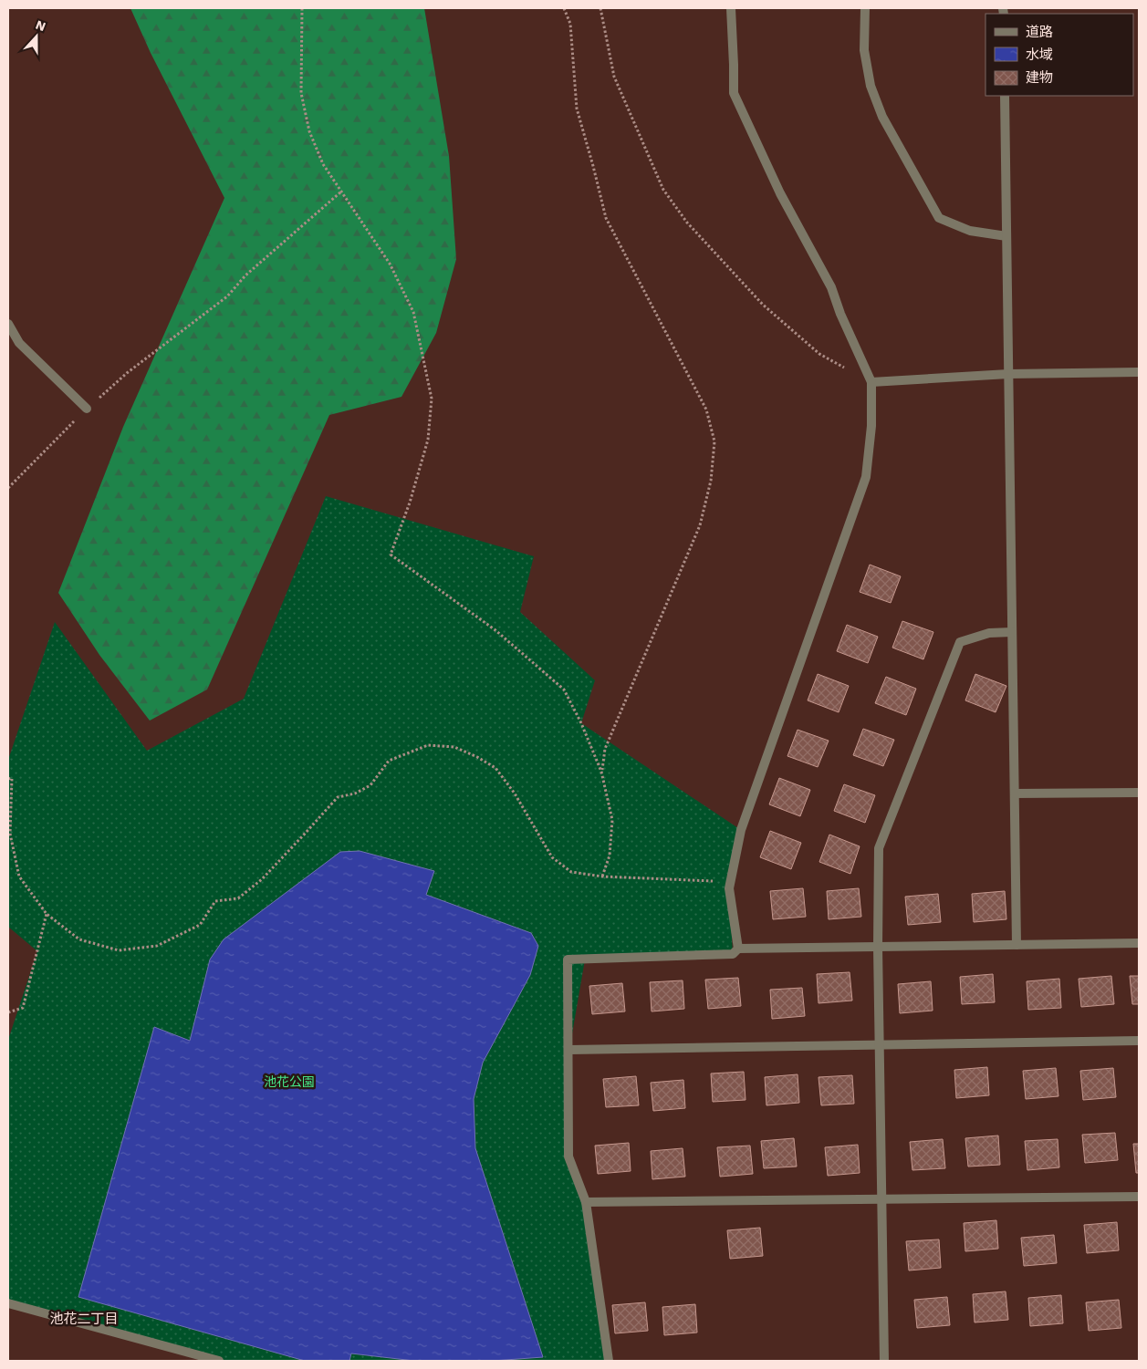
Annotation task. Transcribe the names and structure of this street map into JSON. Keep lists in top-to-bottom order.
{
  "districts": ["池花二丁目"],
  "parks": ["池花公園"],
  "legend": ["道路", "水域", "建物"],
  "north": "top"
}
